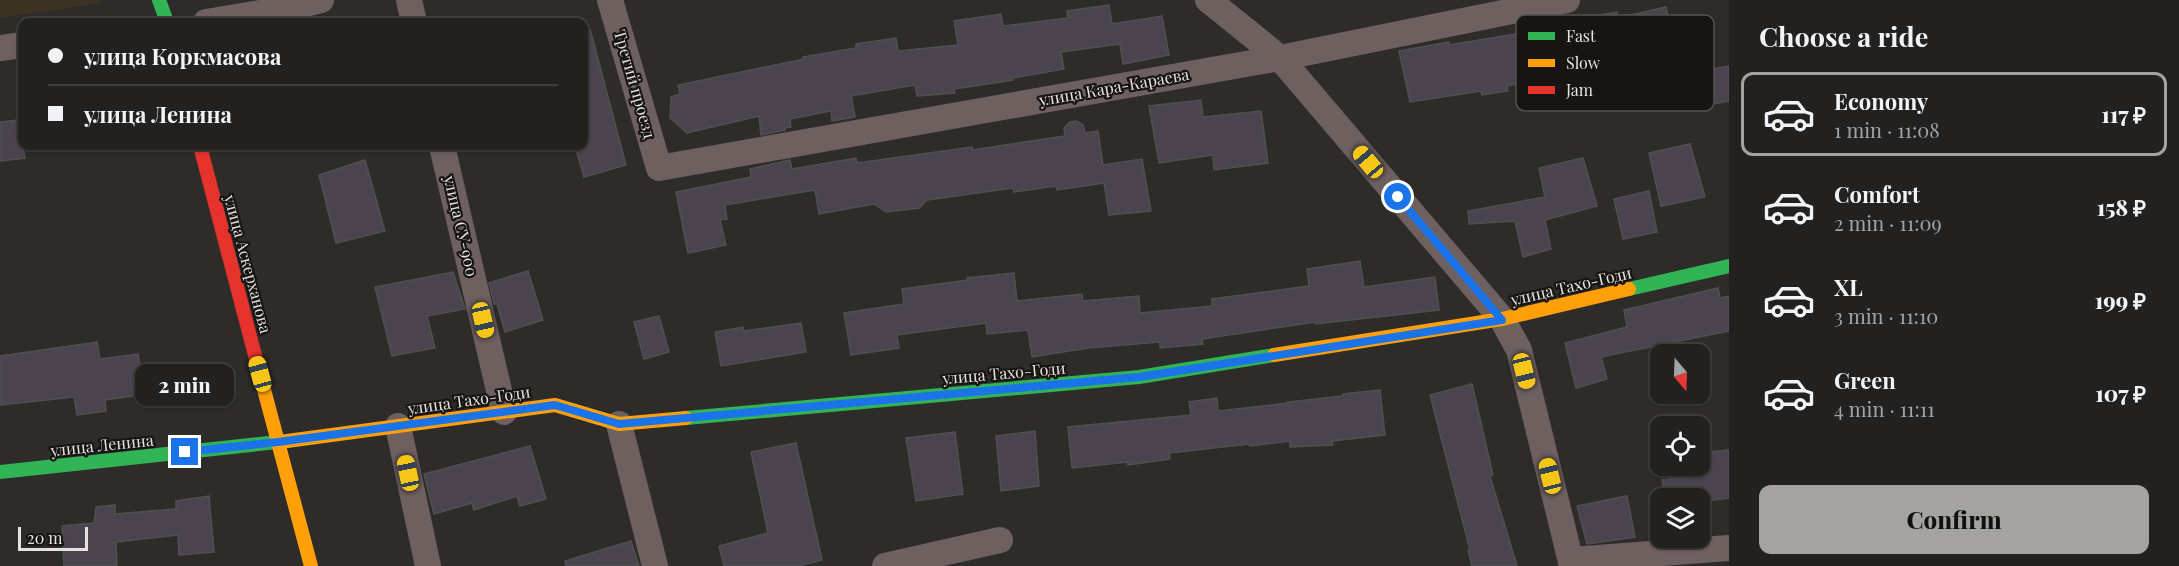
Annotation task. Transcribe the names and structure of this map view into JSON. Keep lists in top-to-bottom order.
{
  "streets": {
    "street": [
      "Третий проезд",
      "улица Кара-Караева",
      "улица СУ-900",
      "улица Аскерханова",
      "улица Тахо-Годи",
      "улица Ленина"
    ]
  },
  "crossings": [
    ["Третий проезд", "улица Кара-Караева"],
    ["улица СУ-900", "улица Тахо-Годи"],
    ["улица Аскерханова", "улица Тахо-Годи"],
    ["улица Аскерханова", "улица Ленина"],
    ["улица Тахо-Годи", "улица Ленина"]
  ],
  "legend": ["Fast", "Slow", "Jam"],
  "scale_bar": "20 m",
  "north": "bottom",
  "page": {
    "heading": "Choose a ride",
    "banner": ["улица Коркмасова", "улица Ленина"],
    "list": [
      {
        "name": "Economy",
        "note": "1 min · 11:08",
        "value": "117 ₽"
      },
      {
        "name": "Comfort",
        "note": "2 min · 11:09",
        "value": "158 ₽"
      },
      {
        "name": "XL",
        "note": "3 min · 11:10",
        "value": "199 ₽"
      },
      {
        "name": "Green",
        "note": "4 min · 11:11",
        "value": "107 ₽"
      }
    ],
    "bubble": "2 min",
    "buttons": "Confirm",
    "scale": "20 m"
  }
}
